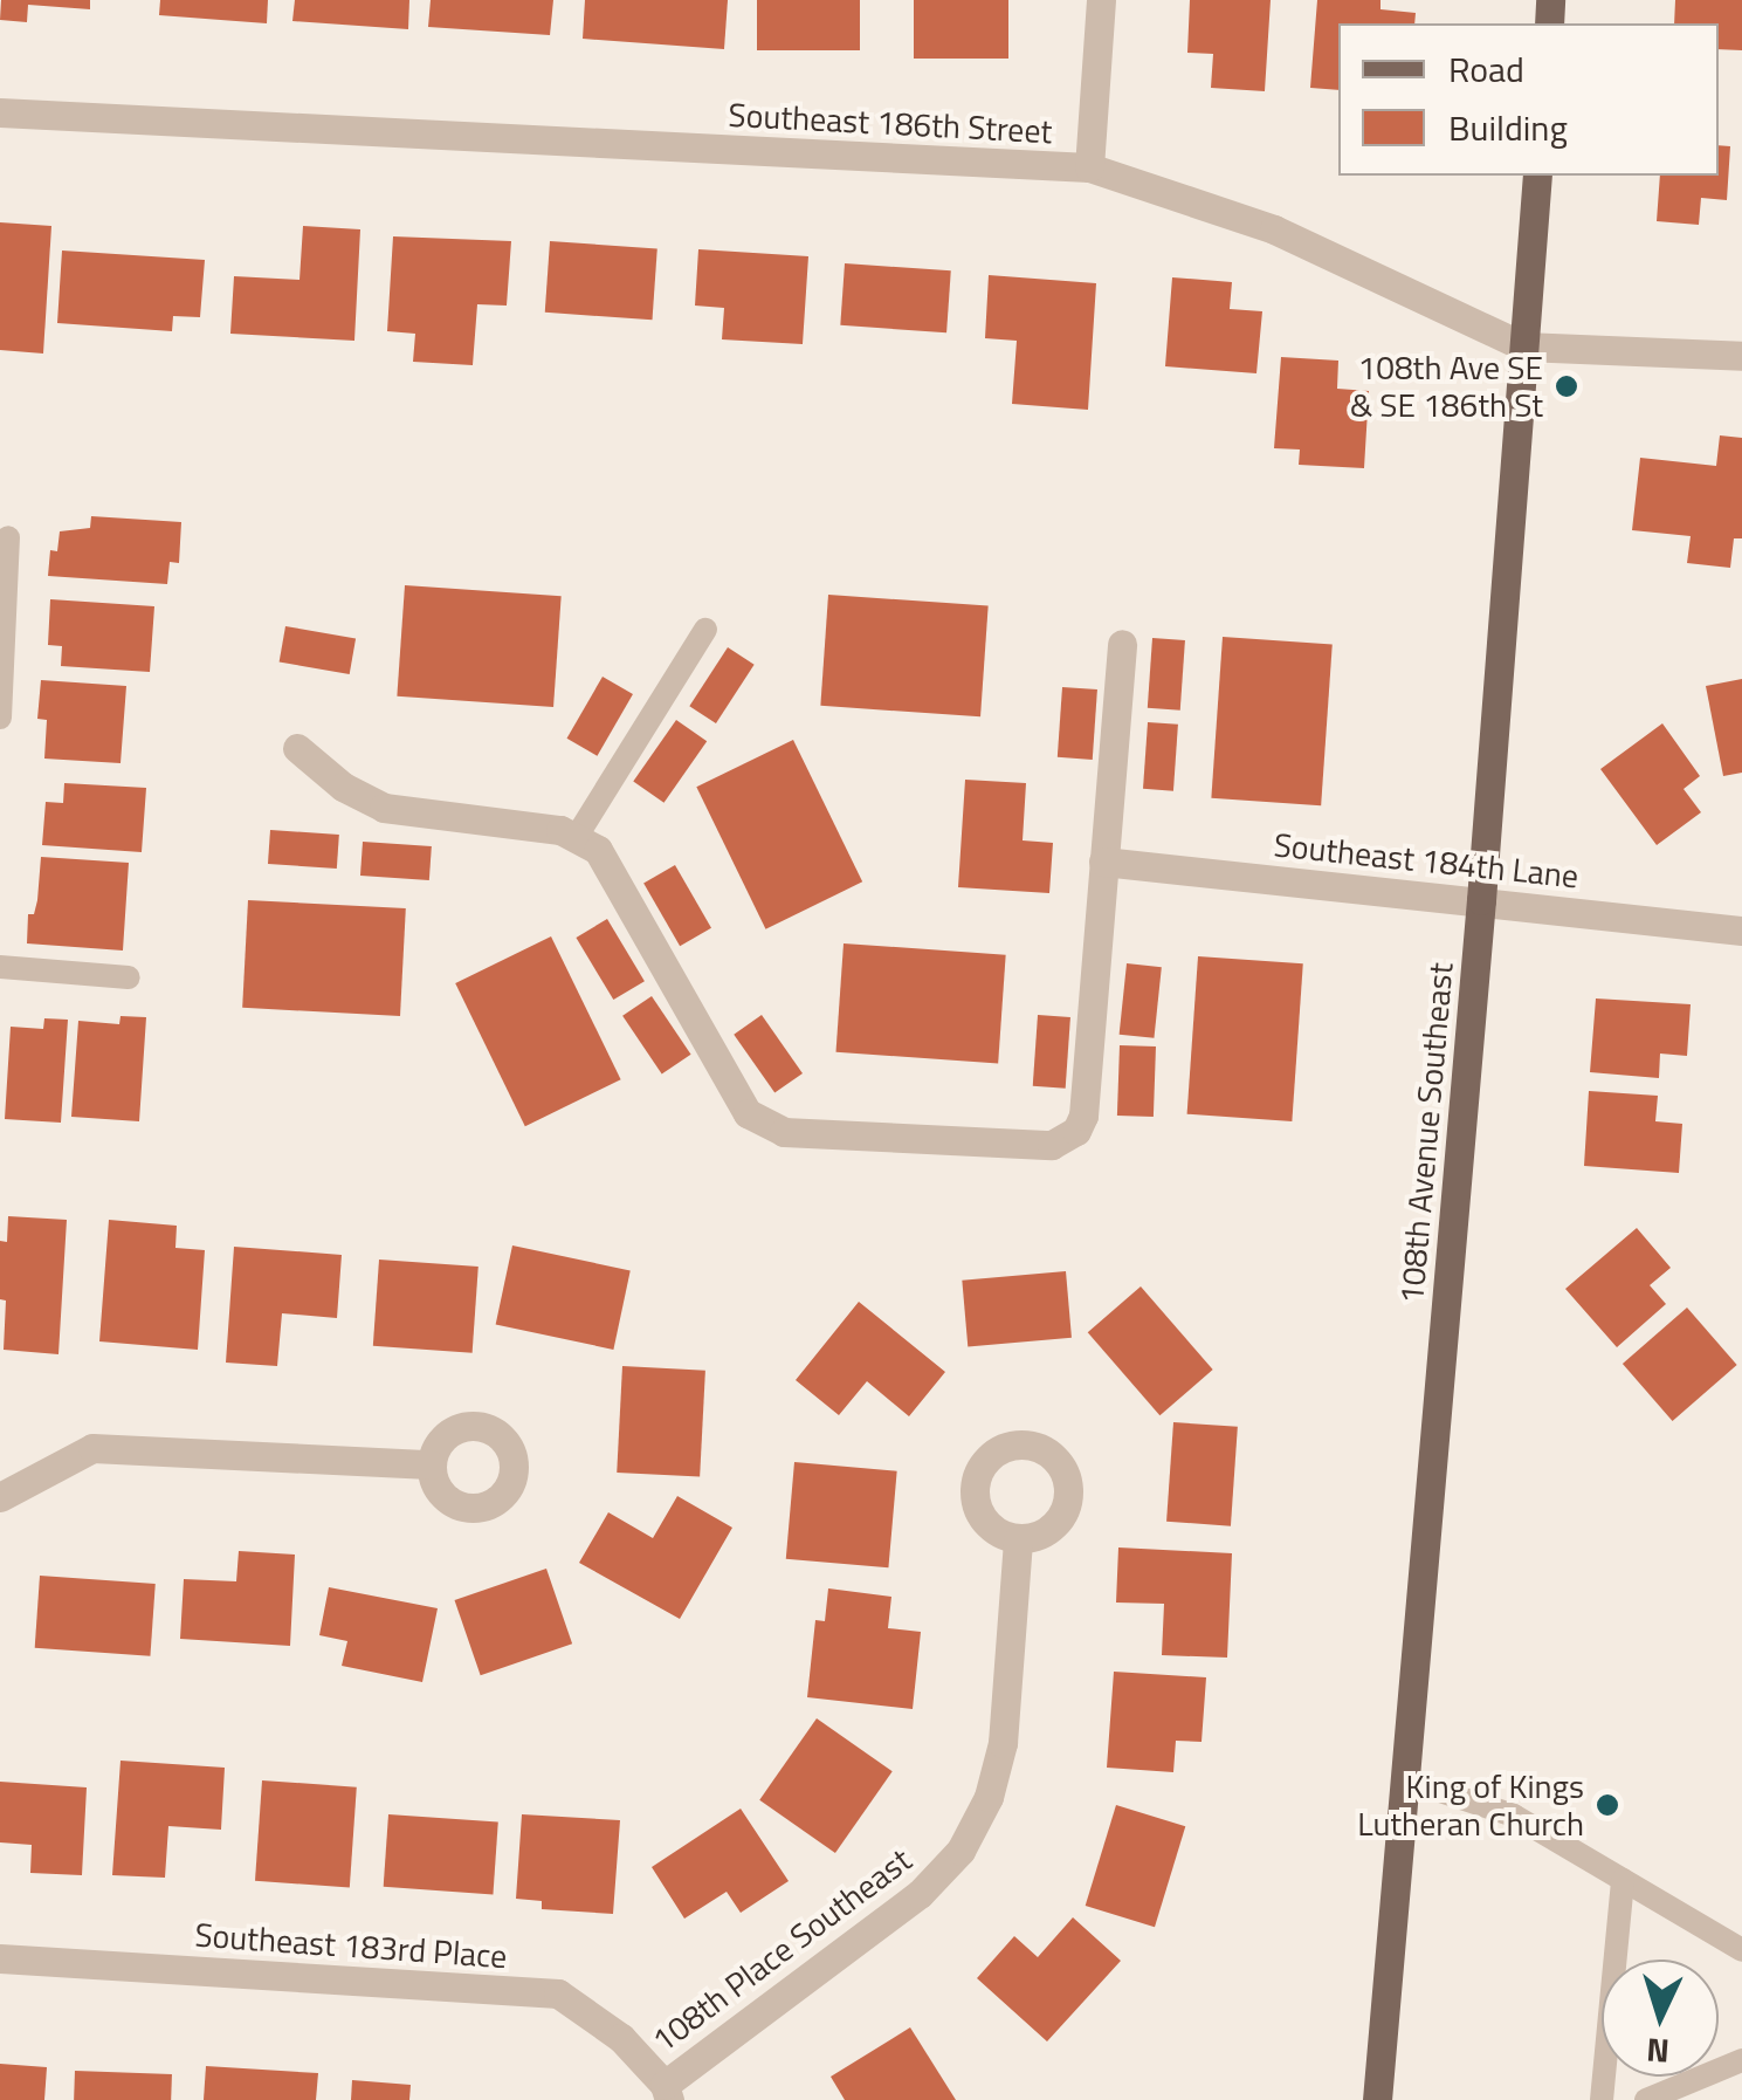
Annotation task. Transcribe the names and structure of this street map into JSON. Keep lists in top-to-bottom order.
{
  "streets": {
    "main road": ["108th Avenue Southeast"],
    "street": [
      "Southeast 186th Street",
      "Southeast 184th Lane",
      "Southeast 183rd Place",
      "108th Place Southeast"
    ]
  },
  "crossings": [
    ["Southeast 186th Street", "108th Avenue Southeast"],
    ["Southeast 184th Lane", "108th Avenue Southeast"],
    ["Southeast 183rd Place", "108th Place Southeast"]
  ],
  "places": ["108th Ave SE & SE 186th St", "King of Kings Lutheran Church"],
  "legend": ["Road", "Building"],
  "north": "bottom"
}
